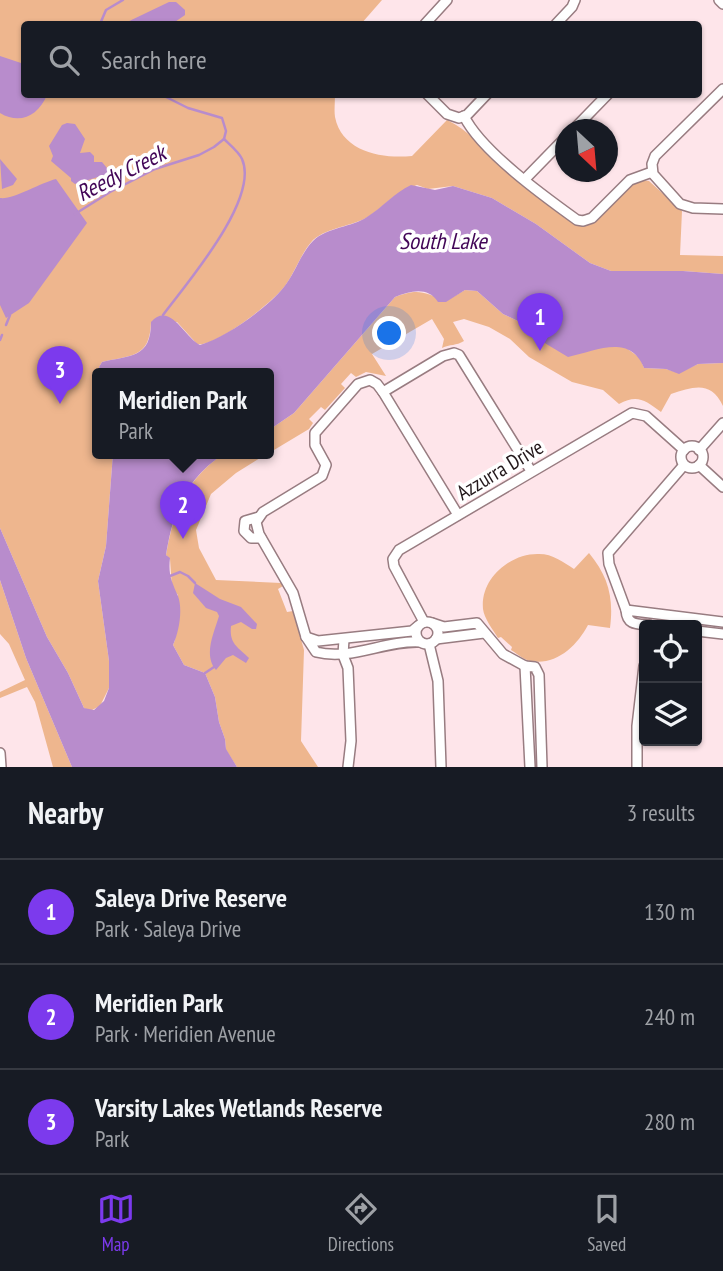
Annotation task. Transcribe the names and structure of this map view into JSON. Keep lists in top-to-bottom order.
{
  "streets": {
    "street": ["Azzurra Drive"]
  },
  "water": ["Reedy Creek", "South Lake"],
  "north": "bottom right",
  "page": {
    "search": "Search here",
    "pins": ["1", "3", "2"],
    "popup": ["Meridien Park", "Park"],
    "heading": ["Nearby", "3 results"],
    "list": [
      {
        "mark": "1",
        "name": "Saleya Drive Reserve",
        "note": "Park · Saleya Drive",
        "value": "130 m"
      },
      {
        "mark": "2",
        "name": "Meridien Park",
        "note": "Park · Meridien Avenue",
        "value": "240 m"
      },
      {
        "mark": "3",
        "name": "Varsity Lakes Wetlands Reserve",
        "note": "Park",
        "value": "280 m"
      }
    ],
    "nav": ["Map", "Directions", "Saved"]
  }
}
